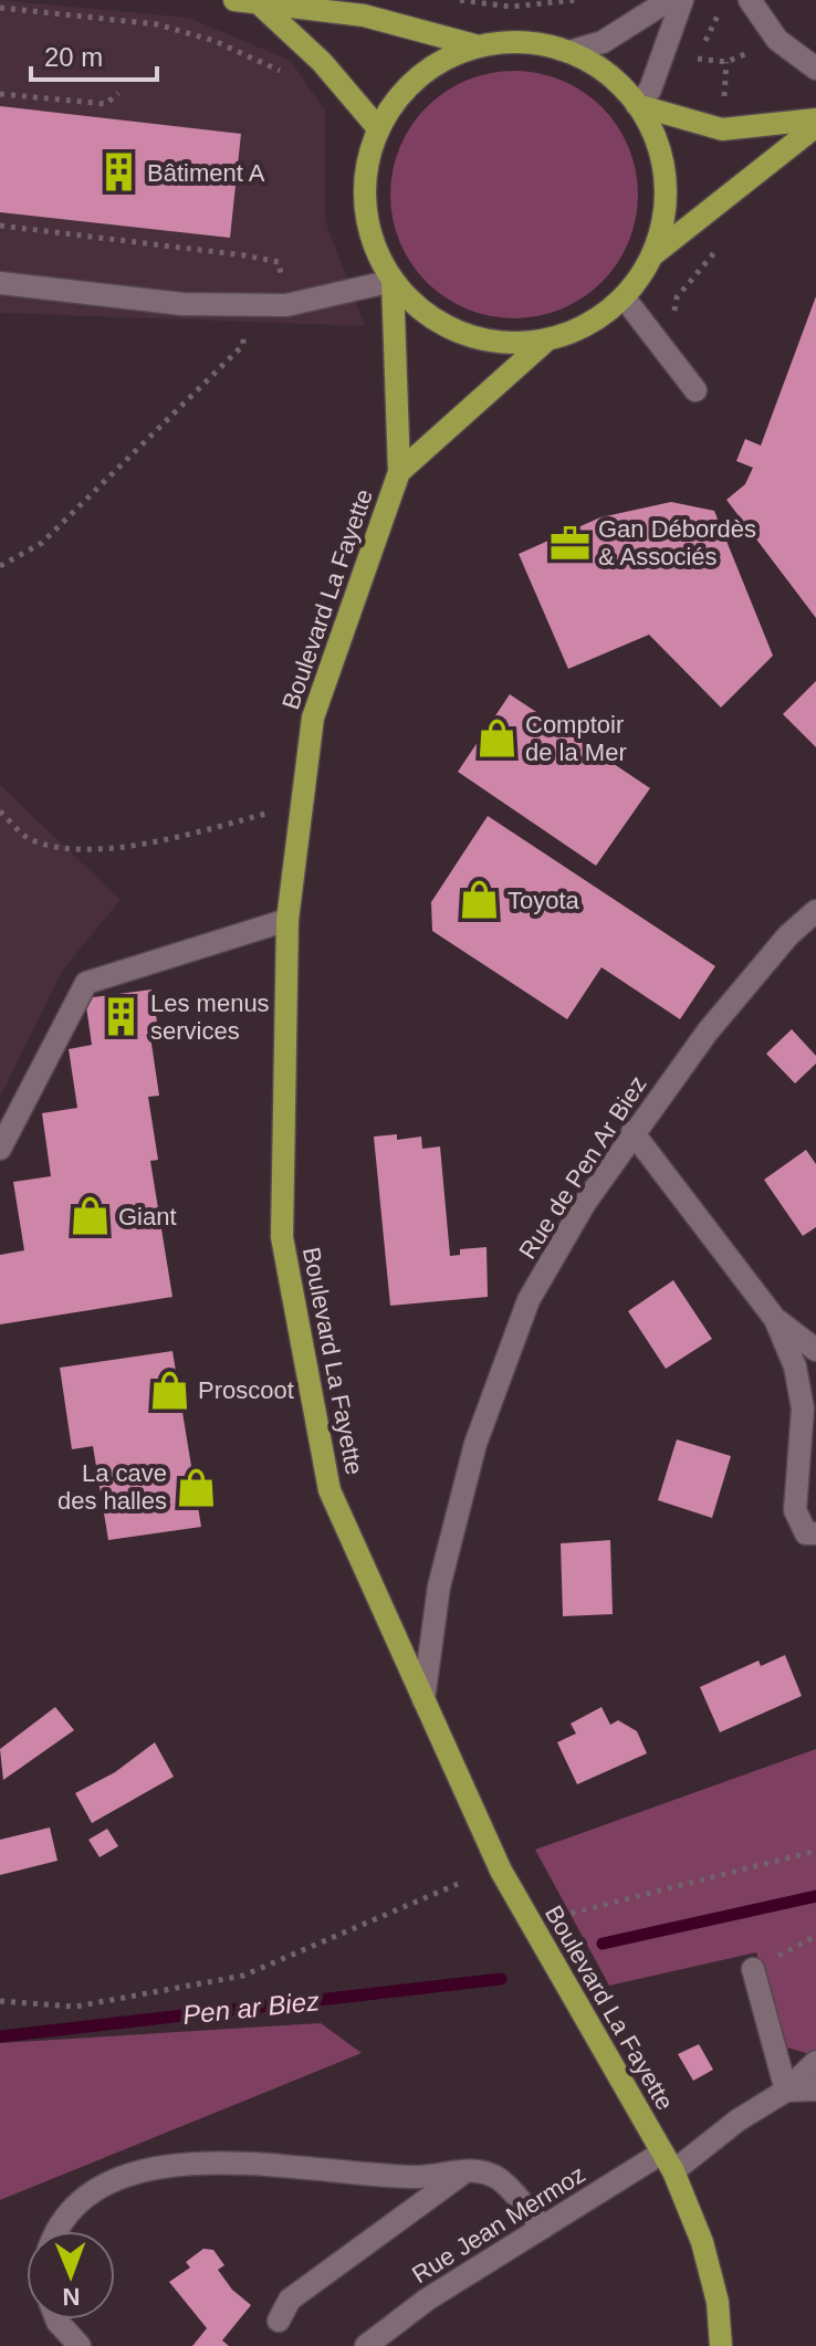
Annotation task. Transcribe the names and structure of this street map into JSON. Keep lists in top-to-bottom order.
{
  "streets": {
    "main road": ["Boulevard La Fayette"],
    "street": ["Rue de Pen Ar Biez", "Rue Jean Mermoz"]
  },
  "crossings": [
    ["Boulevard La Fayette", "Rue de Pen Ar Biez"],
    ["Boulevard La Fayette", "Rue Jean Mermoz"]
  ],
  "water": ["Pen ar Biez"],
  "places": {
    "building": ["Bâtiment A", "Les menus services"],
    "office": ["Gan Débordès & Associés"],
    "shop": [
      "Comptoir de la Mer",
      "Toyota",
      "Giant",
      "Proscoot",
      "La cave des halles"
    ]
  },
  "scale_bar": "20 m",
  "north": "bottom"
}
